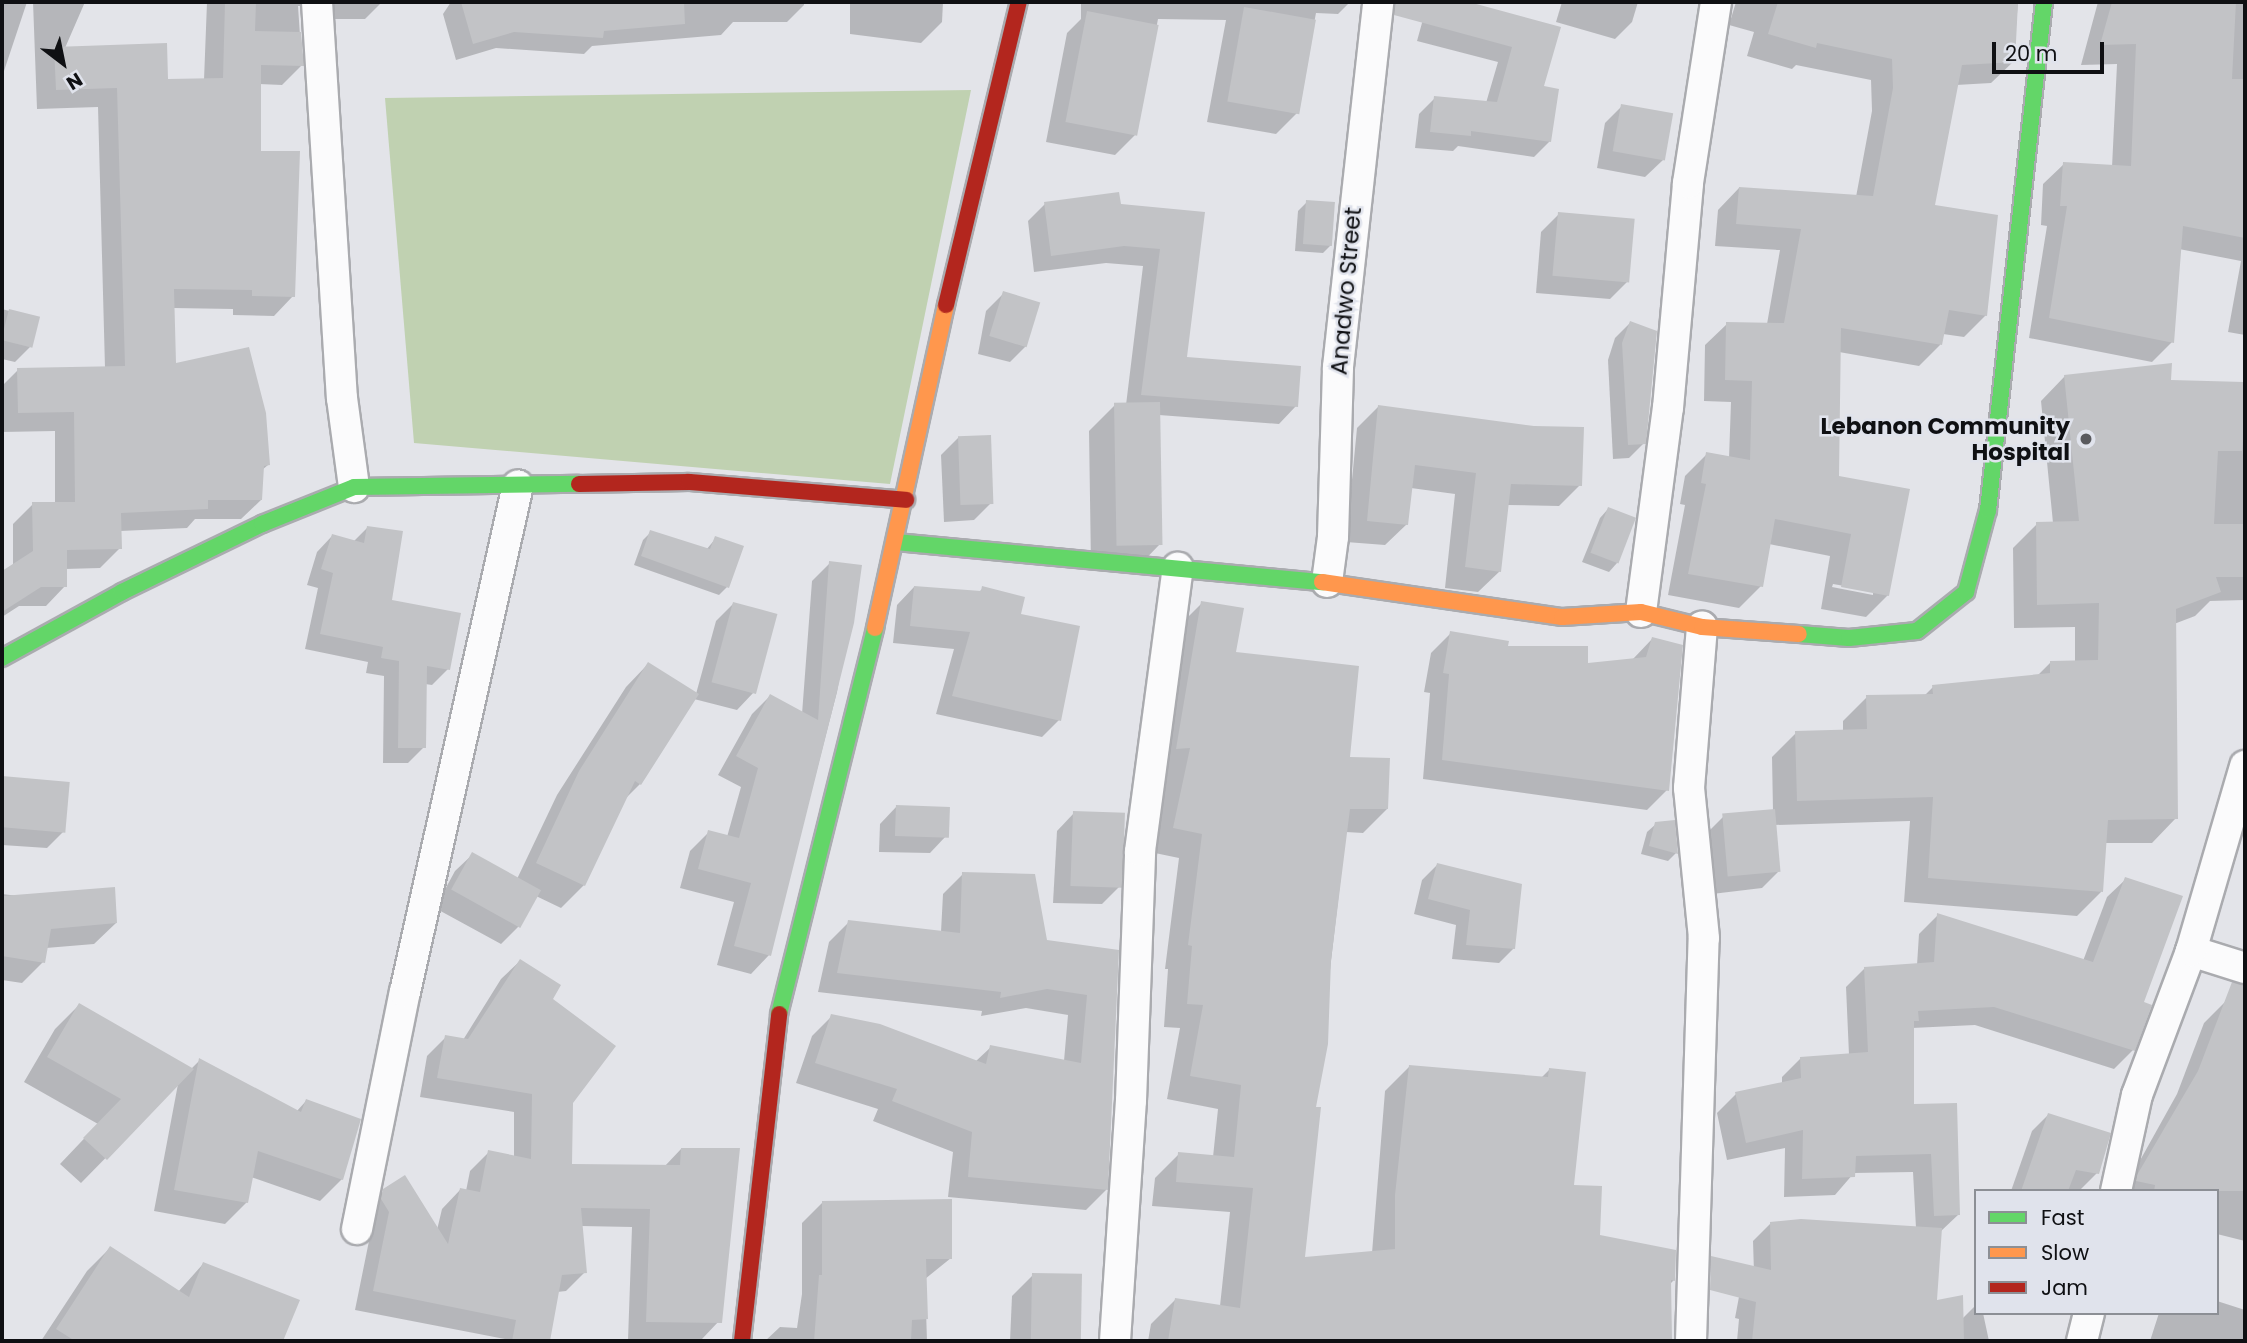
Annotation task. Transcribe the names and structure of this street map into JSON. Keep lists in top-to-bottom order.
{
  "streets": {
    "street": ["Anadwo Street"]
  },
  "places": ["Lebanon Community Hospital"],
  "legend": ["Fast", "Slow", "Jam"],
  "scale_bar": "20 m",
  "north": "bottom right"
}
